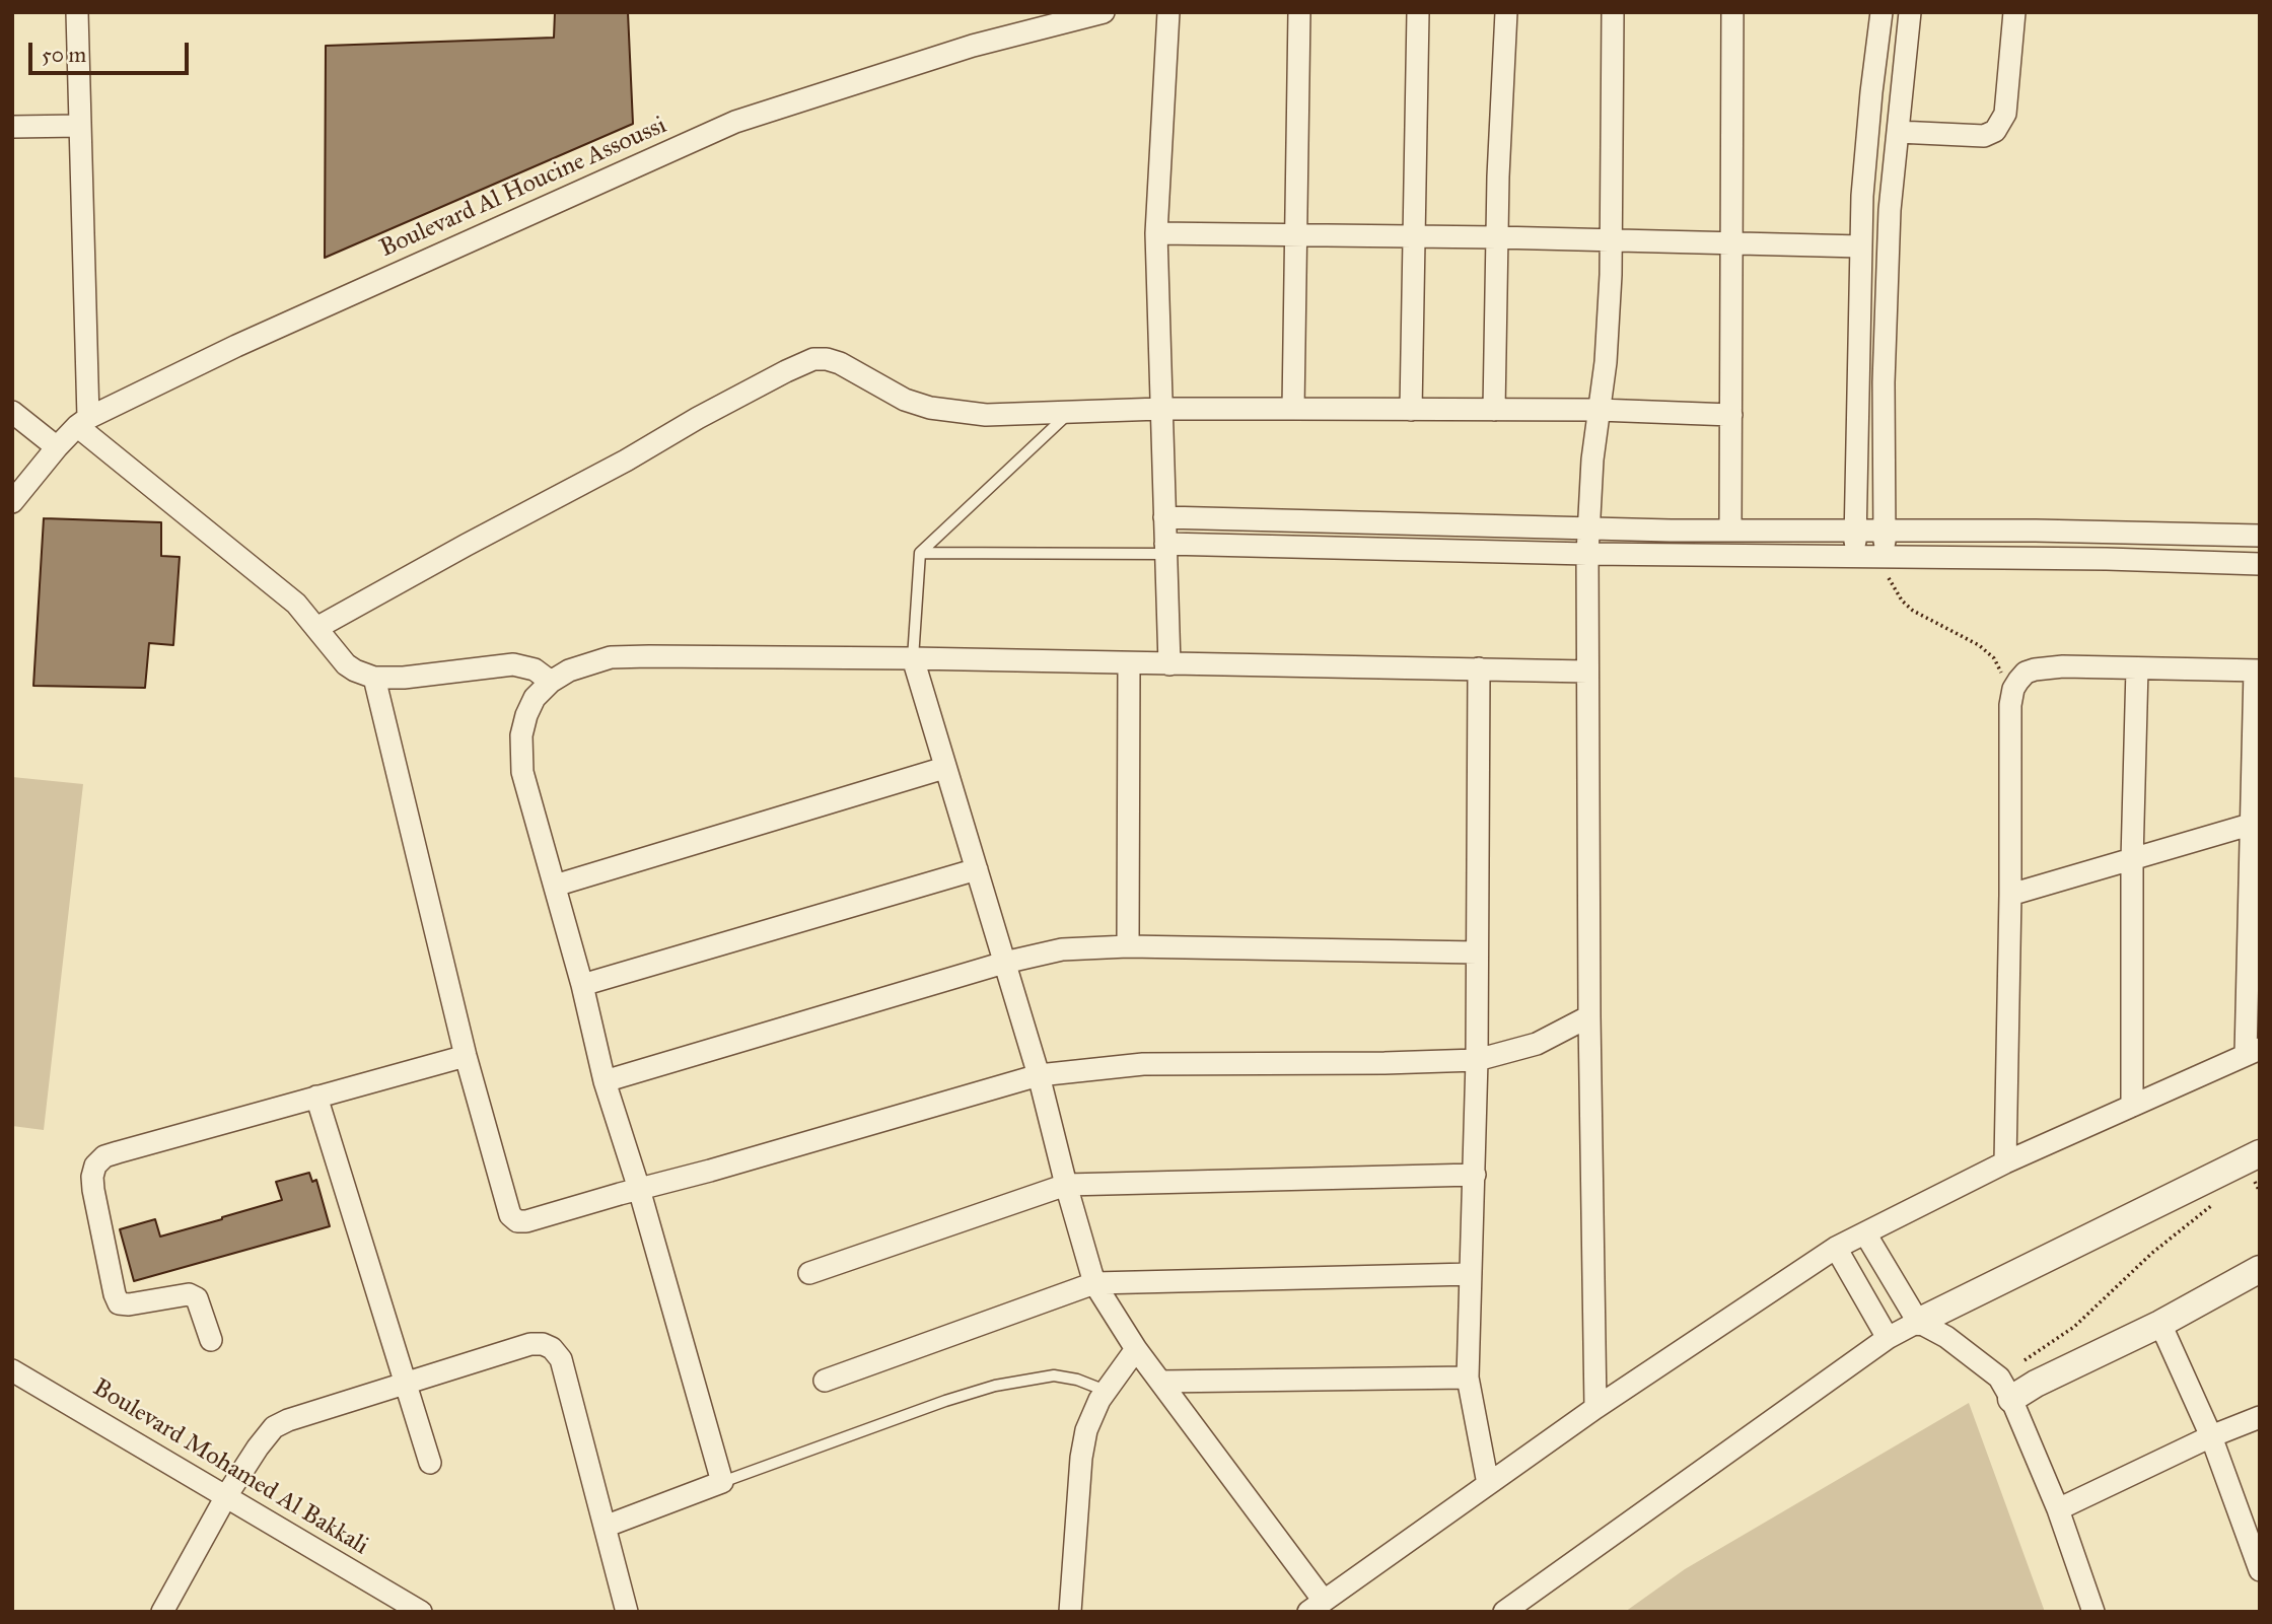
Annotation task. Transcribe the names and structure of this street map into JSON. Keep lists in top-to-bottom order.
{
  "streets": {
    "street": ["Boulevard Al Houcine Assoussi", "Boulevard Mohamed Al Bakkali"]
  },
  "scale_bar": "50 m"
}
